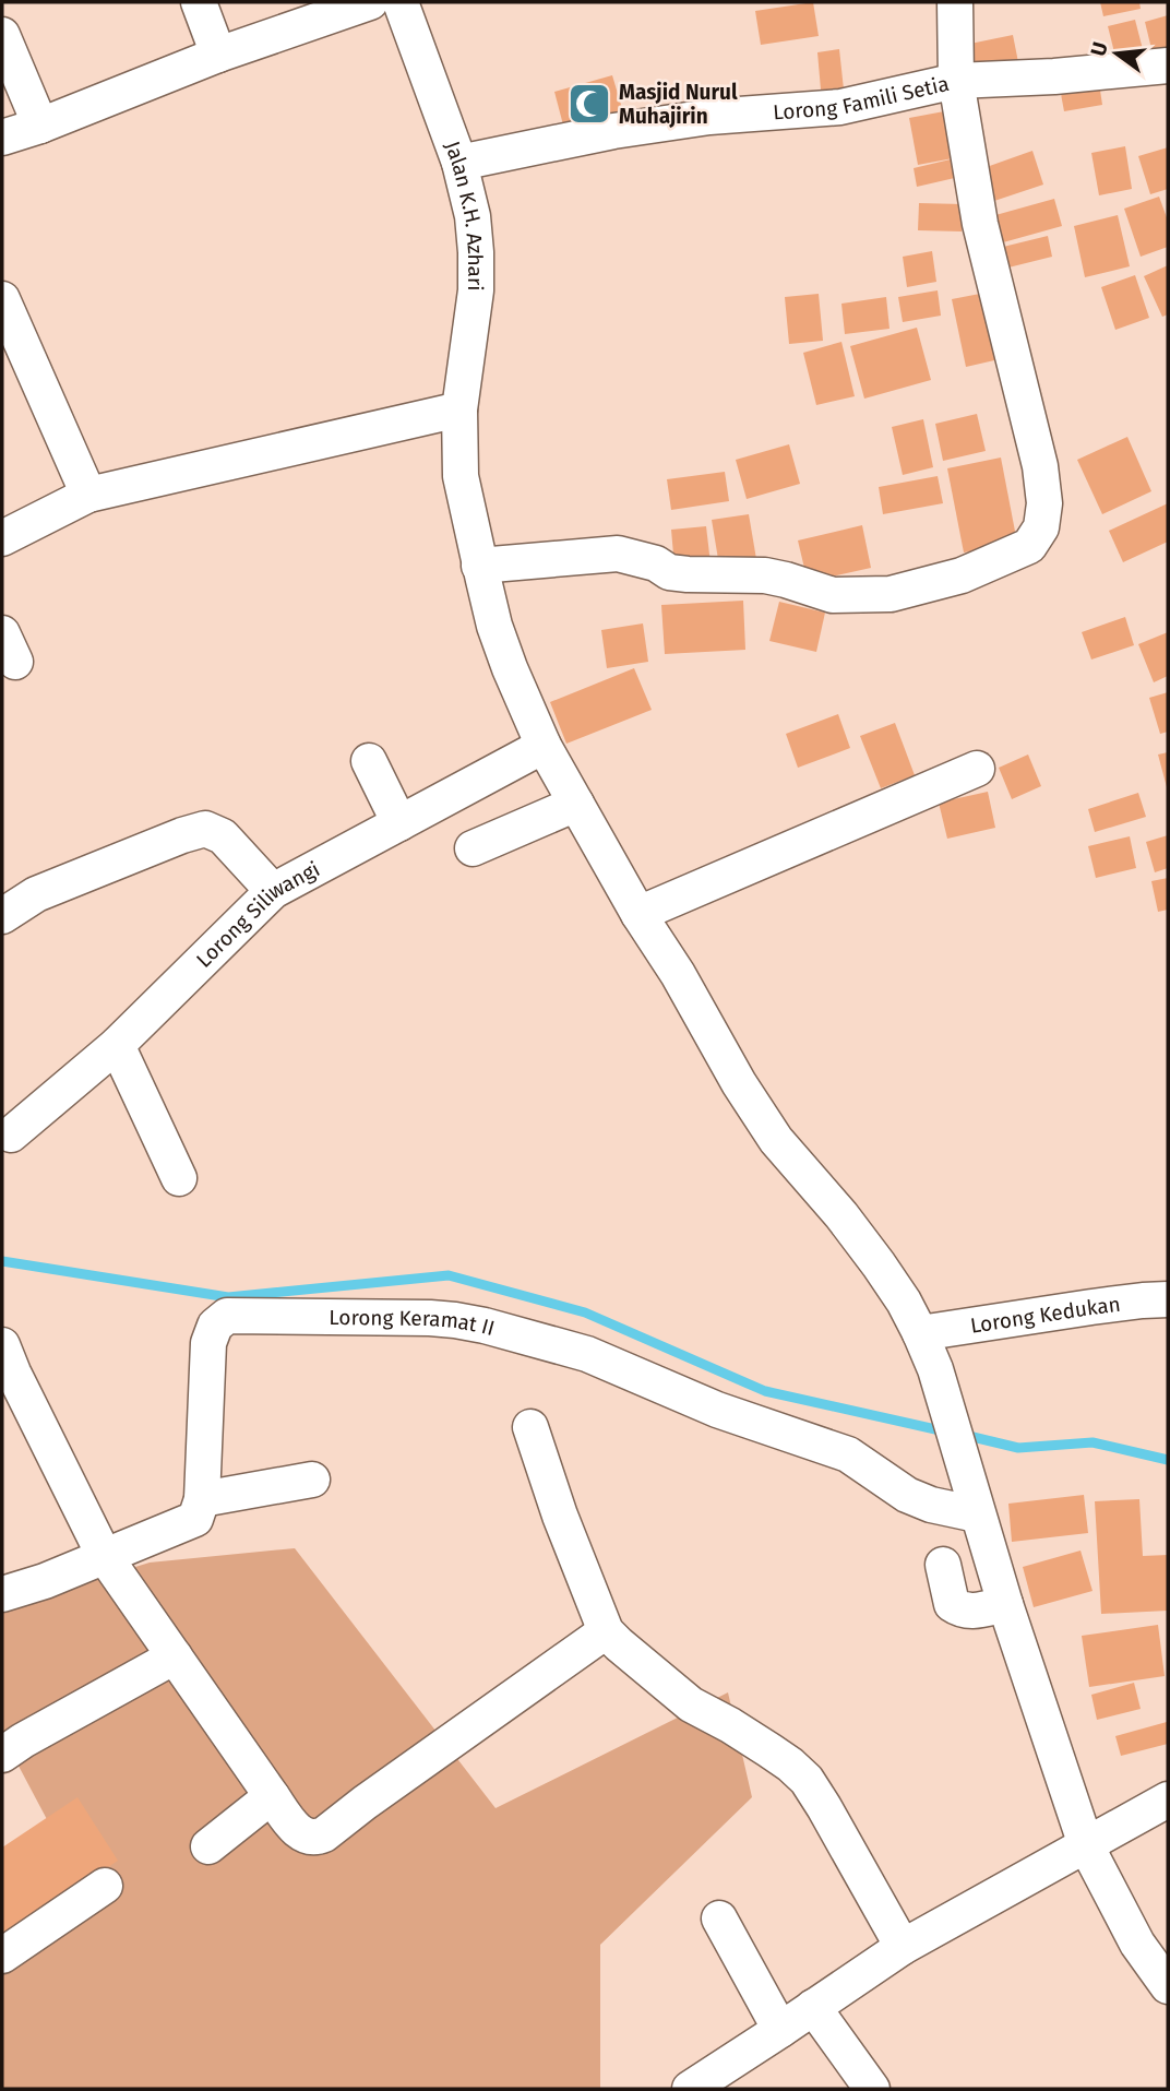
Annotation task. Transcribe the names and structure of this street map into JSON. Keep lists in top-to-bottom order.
{
  "streets": {
    "street": [
      "Lorong Famili Setia",
      "Jalan K.H. Azhari",
      "Lorong Siliwangi",
      "Lorong Kedukan",
      "Lorong Keramat II"
    ]
  },
  "crossings": [
    ["Lorong Famili Setia", "Jalan K.H. Azhari"],
    ["Jalan K.H. Azhari", "Lorong Siliwangi"],
    ["Jalan K.H. Azhari", "Lorong Kedukan"],
    ["Jalan K.H. Azhari", "Lorong Keramat II"]
  ],
  "places": {
    "mosque": ["Masjid Nurul Muhajirin"]
  },
  "north": "left"
}
